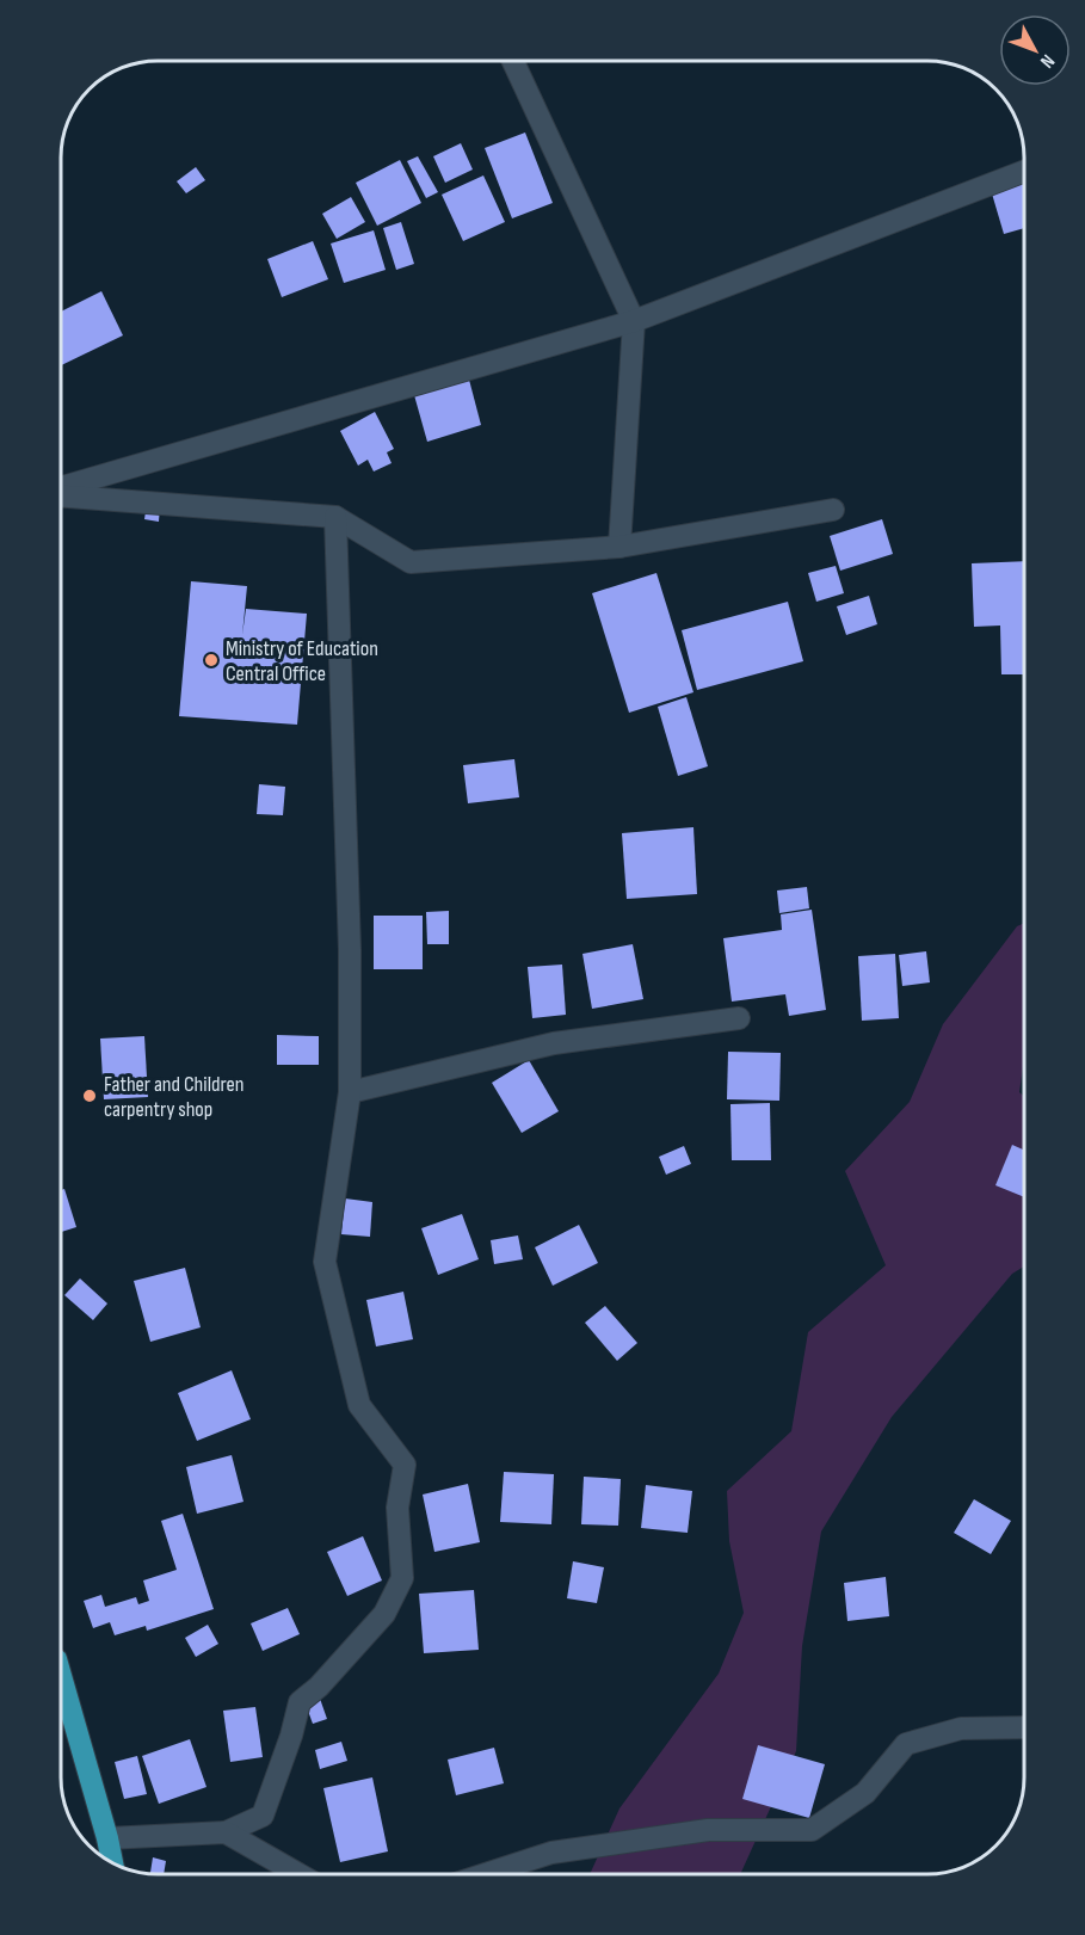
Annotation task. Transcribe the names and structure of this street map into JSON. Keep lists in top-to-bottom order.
{
  "places": ["Ministry of Education Central Office", "Father and Children carpentry shop"],
  "north": "bottom right"
}
